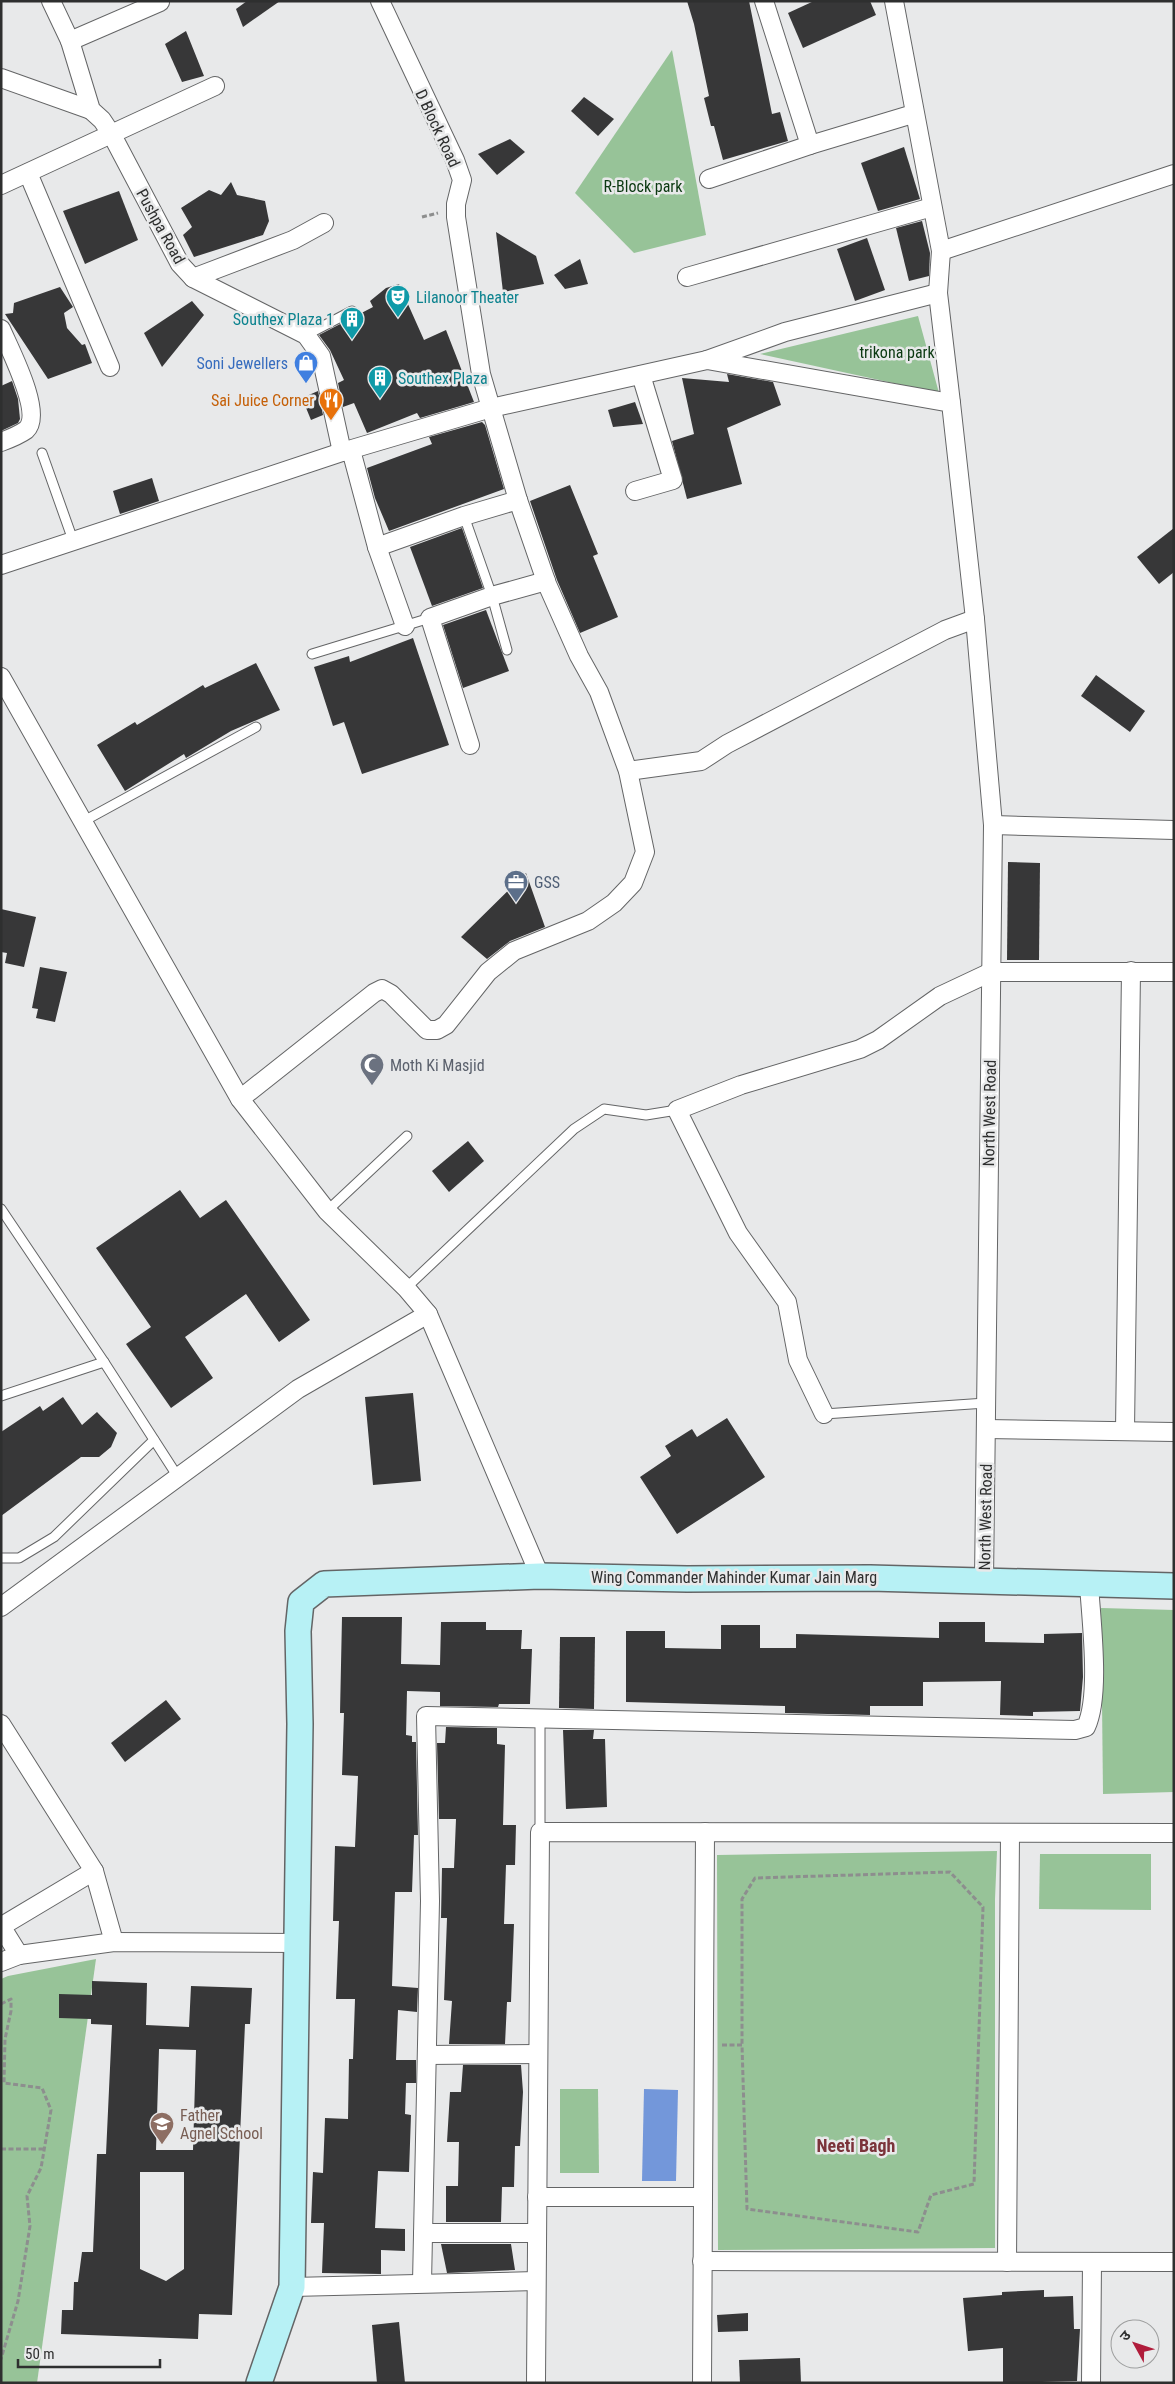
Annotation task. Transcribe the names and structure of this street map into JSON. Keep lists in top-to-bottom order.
{
  "streets": {
    "street": [
      "D Block Road",
      "Pushpa Road",
      "North West Road",
      "Wing Commander Mahinder Kumar Jain Marg"
    ]
  },
  "crossings": [
    ["North West Road", "Wing Commander Mahinder Kumar Jain Marg"]
  ],
  "districts": ["Neeti Bagh"],
  "parks": ["R-Block park", "trikona park"],
  "places": {
    "theatre": ["Lilanoor Theater"],
    "building": ["Southex Plaza 1", "Southex Plaza"],
    "shop": ["Soni Jewellers"],
    "restaurant": ["Sai Juice Corner"],
    "office": ["GSS"],
    "mosque": ["Moth Ki Masjid"],
    "school or university": ["Father Agnel School"]
  },
  "scale_bar": "50 m",
  "north": "top left"
}
